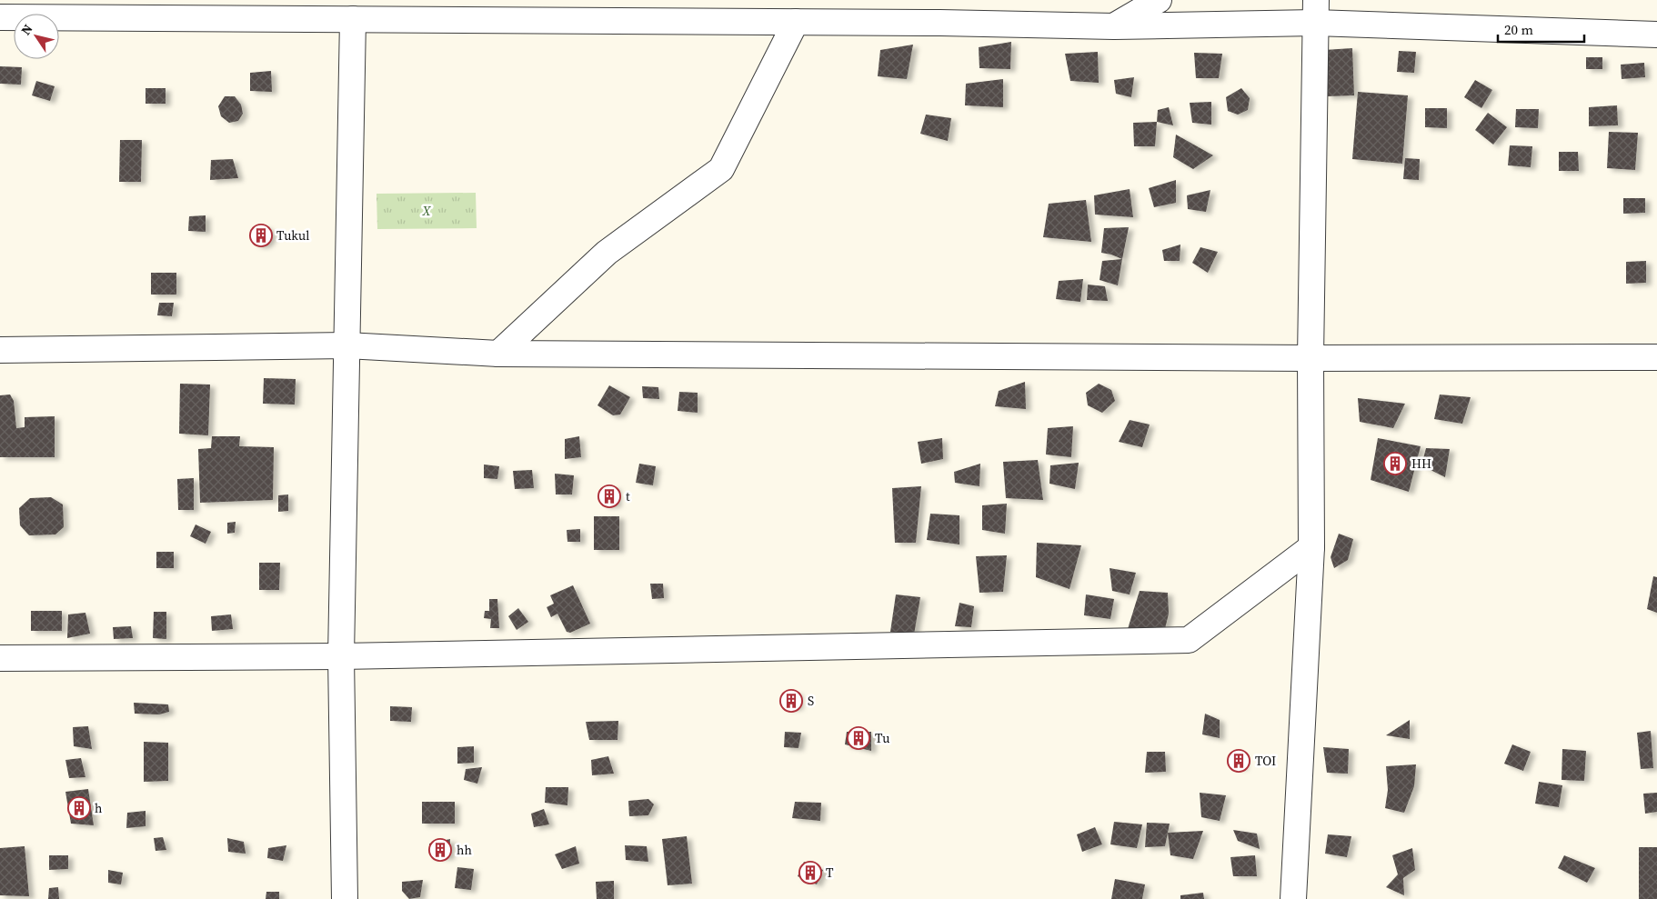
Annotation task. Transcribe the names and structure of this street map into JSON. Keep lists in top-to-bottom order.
{
  "parks": ["X"],
  "places": {
    "building": [
      "Tukul",
      "HH",
      "t",
      "S",
      "Tu",
      "TOI",
      "h",
      "hh",
      "T"
    ]
  },
  "scale_bar": "20 m",
  "north": "top left"
}
